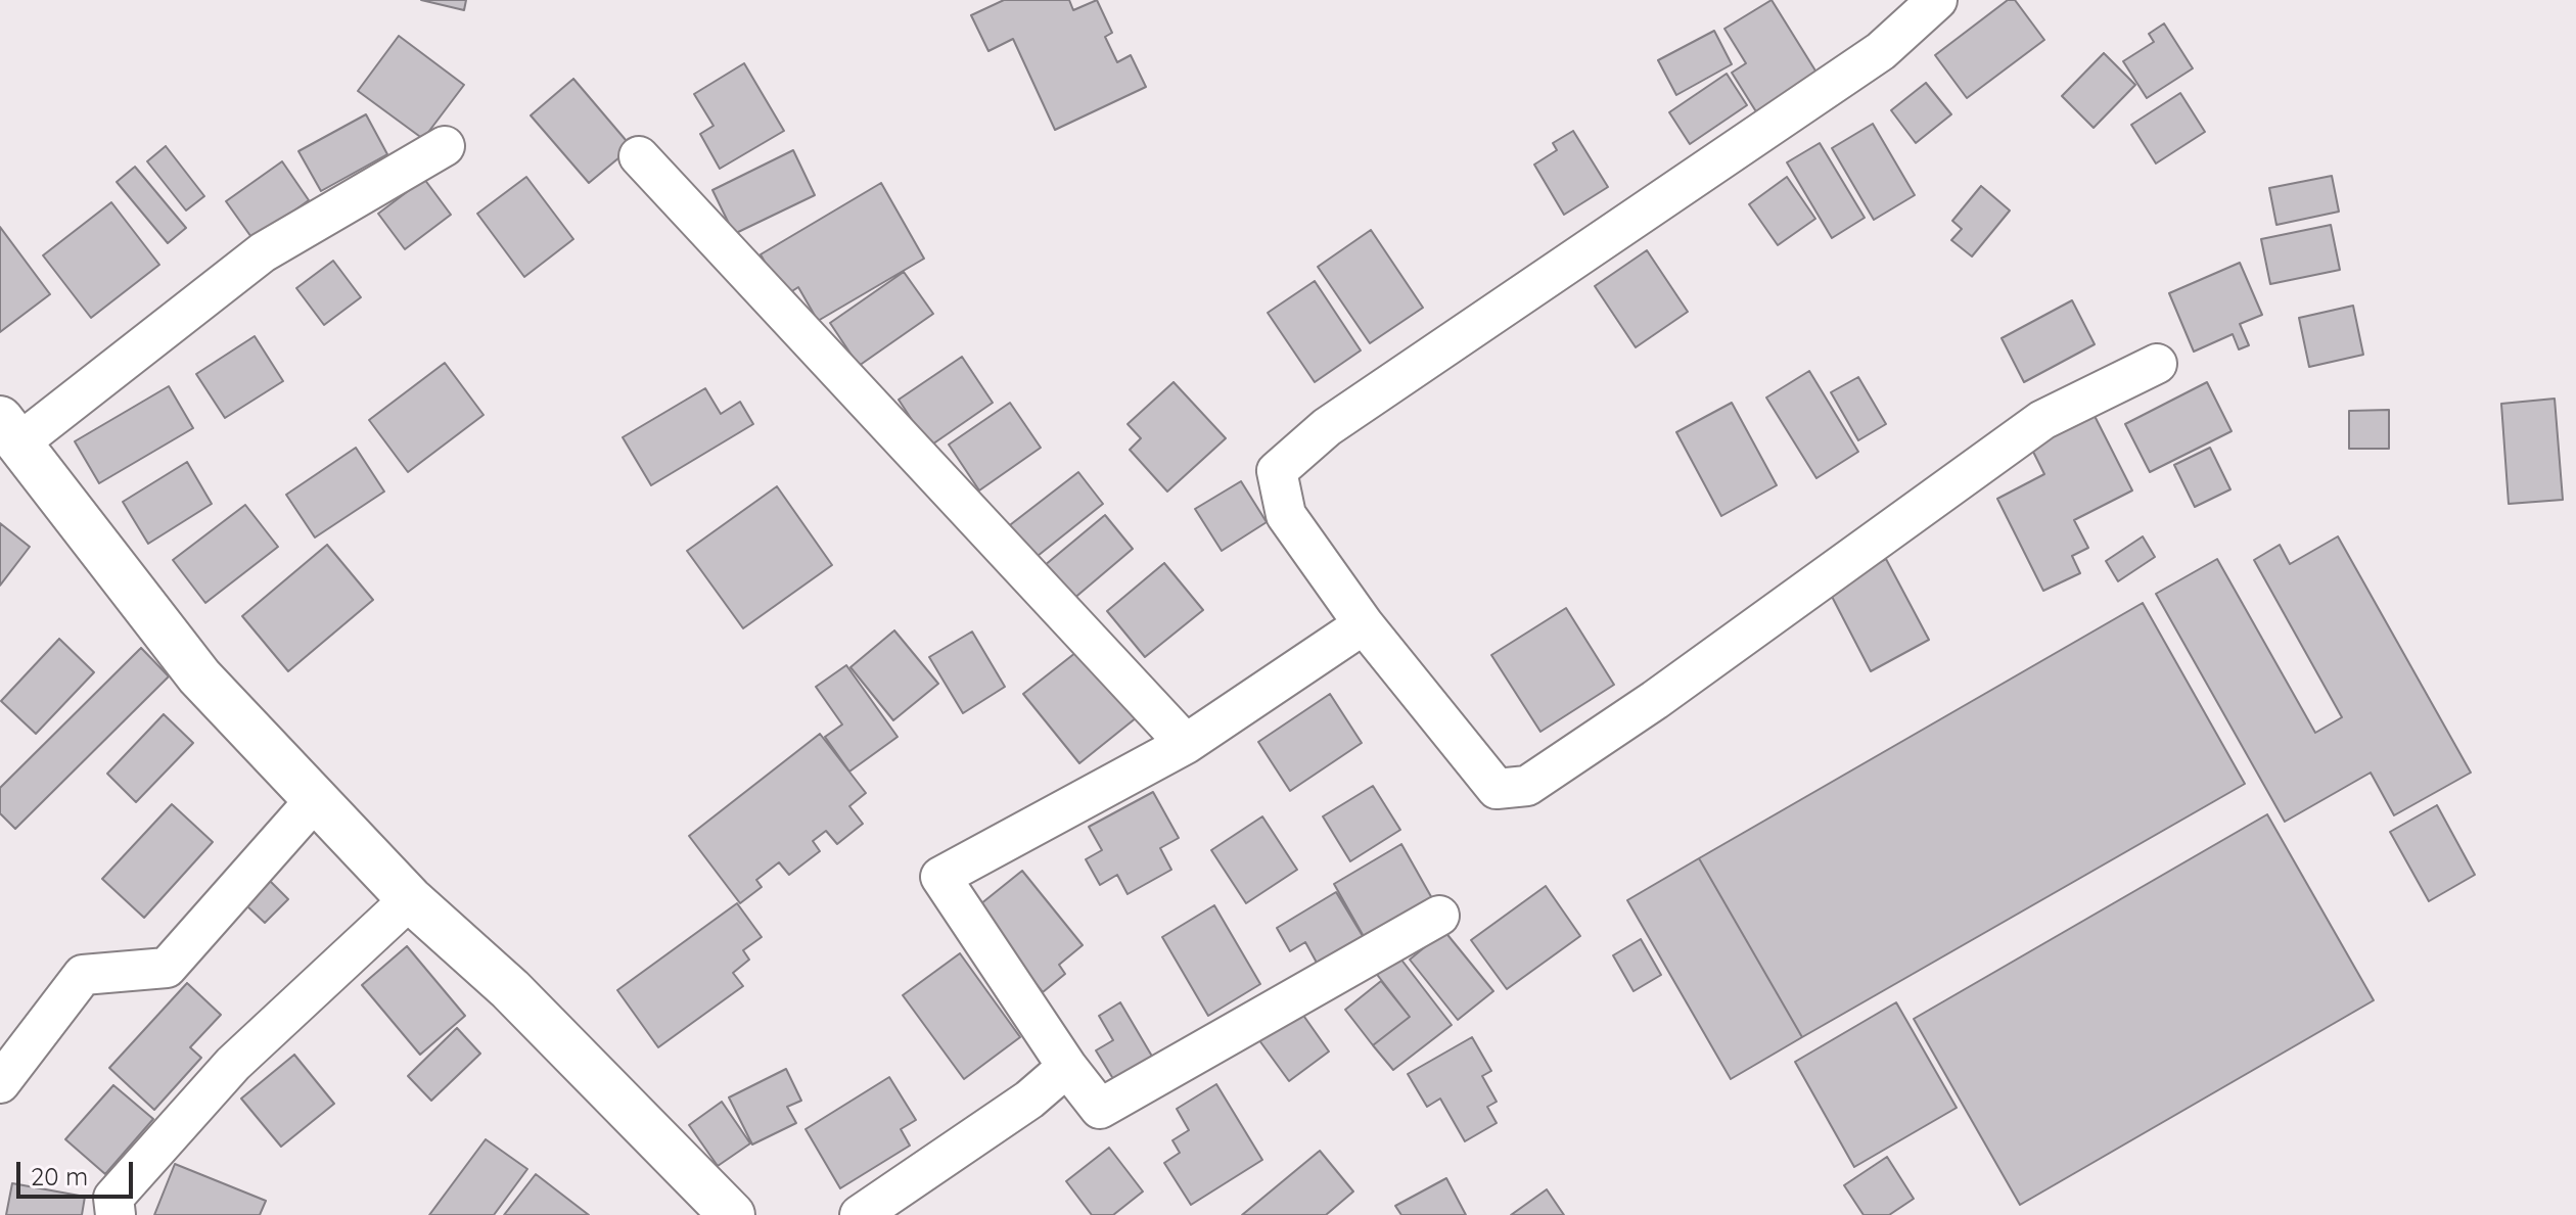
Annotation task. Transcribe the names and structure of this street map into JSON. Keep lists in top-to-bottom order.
{
  "scale_bar": "20 m"
}
